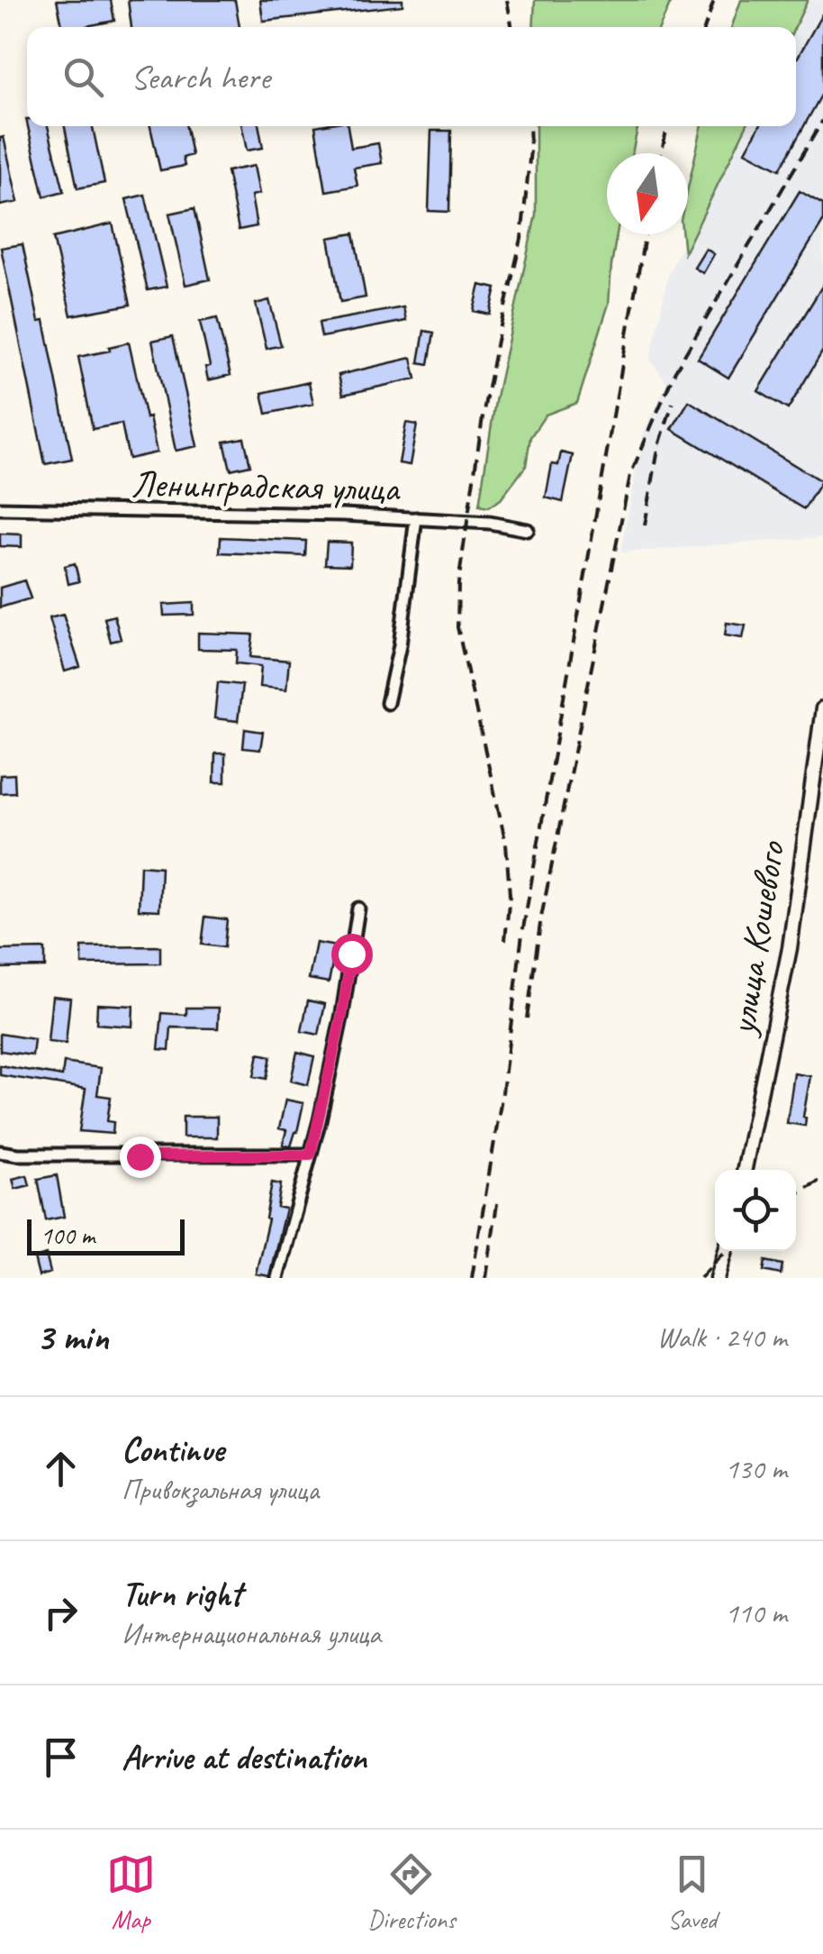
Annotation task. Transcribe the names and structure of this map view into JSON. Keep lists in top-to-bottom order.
{
  "streets": {
    "street": ["Ленинградская улица", "улица Кошевого"]
  },
  "scale_bar": "100 m",
  "north": "bottom",
  "page": {
    "search": "Search here",
    "scale": "100 m",
    "heading": ["3 min", "Walk · 240 m"],
    "list": [
      ["Continue", "Привокзальная улица", "130 m"],
      ["Turn right", "Интернациональная улица", "110 m"],
      "Arrive at destination"
    ],
    "nav": ["Map", "Directions", "Saved"]
  }
}
